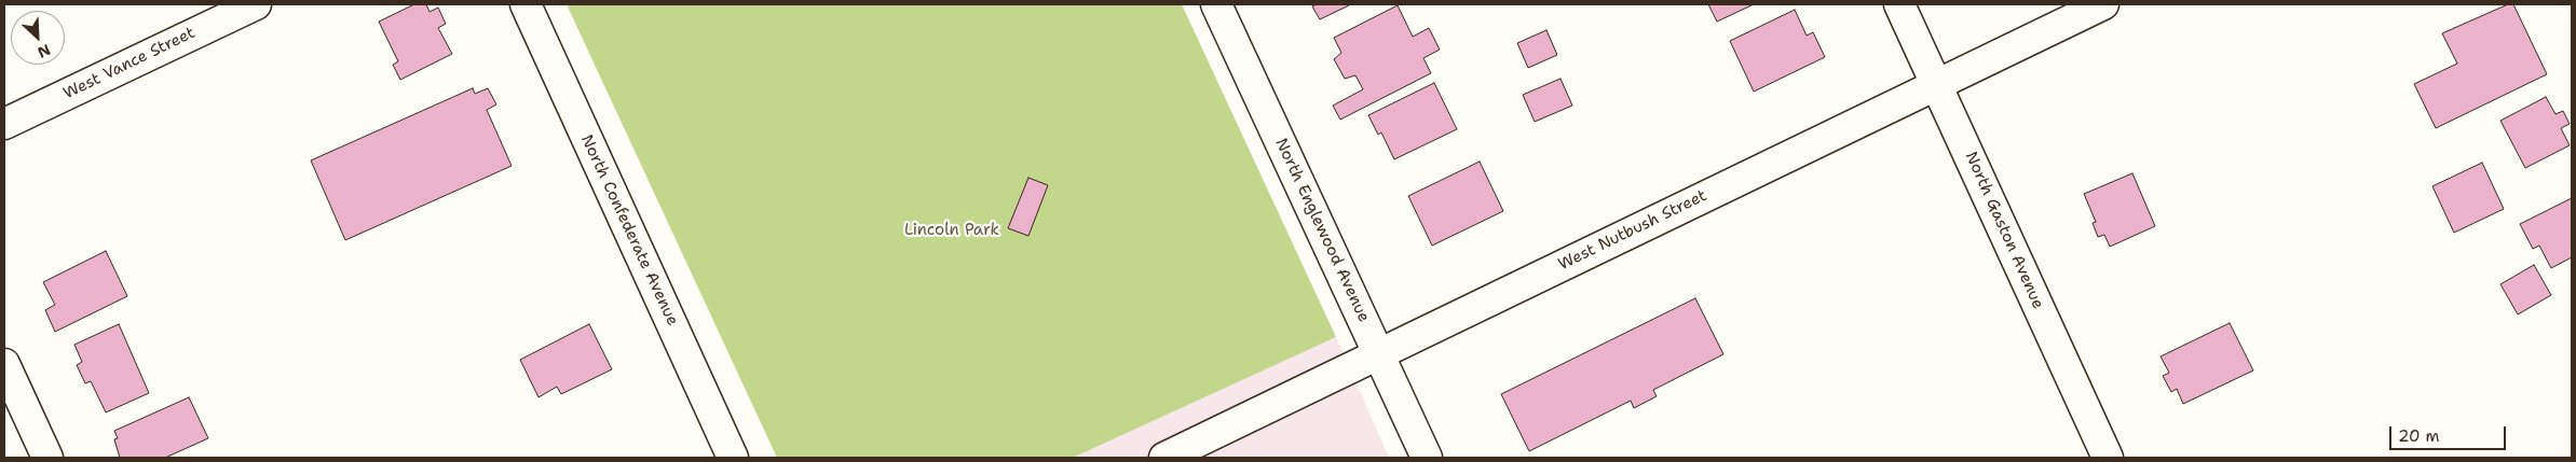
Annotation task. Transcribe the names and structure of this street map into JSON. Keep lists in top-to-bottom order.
{
  "streets": {
    "street": [
      "West Vance Street",
      "North Confederate Avenue",
      "North Englewood Avenue",
      "West Nutbush Street",
      "North Gaston Avenue"
    ]
  },
  "crossings": [
    ["North Englewood Avenue", "West Nutbush Street"],
    ["West Nutbush Street", "North Gaston Avenue"]
  ],
  "parks": ["Lincoln Park"],
  "scale_bar": "20 m",
  "north": "bottom right"
}
